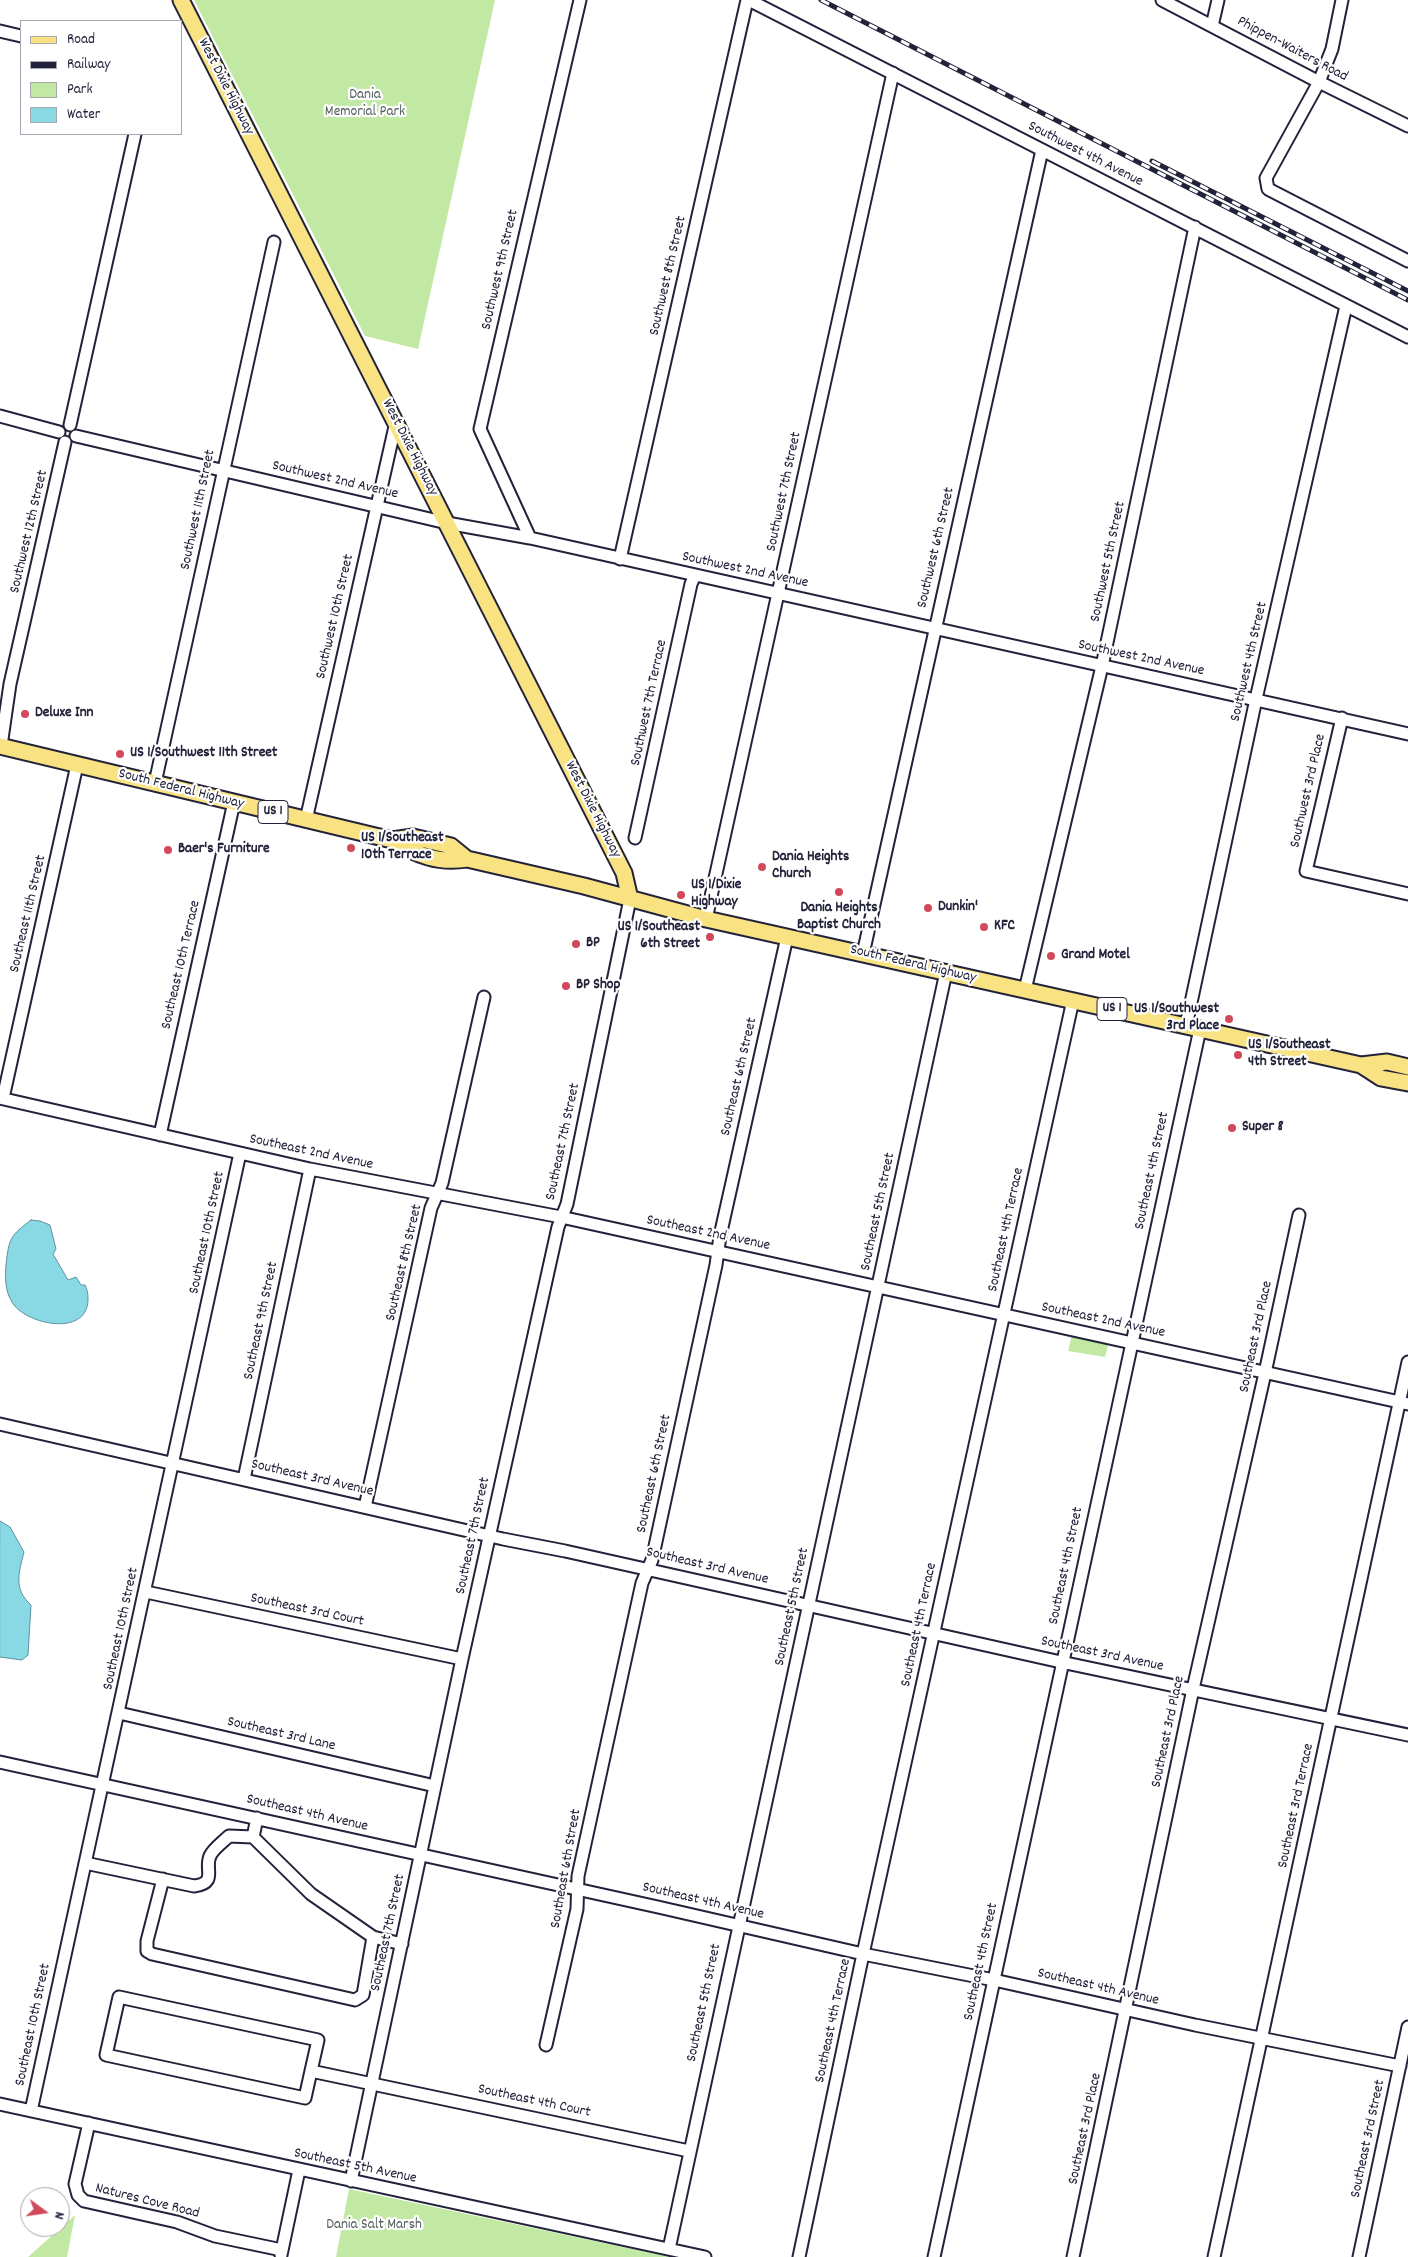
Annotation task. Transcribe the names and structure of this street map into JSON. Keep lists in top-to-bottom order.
{
  "streets": {
    "main road": ["West Dixie Highway", "South Federal Highway", "US 1"],
    "street": [
      "Phippen-Waiters Road",
      "Southwest 4th Avenue",
      "Southwest 9th Street",
      "Southwest 8th Street",
      "Southwest 2nd Avenue",
      "Southwest 7th Street",
      "Southwest 11th Street",
      "Southwest 12th Street",
      "Southwest 6th Street",
      "Southwest 5th Street",
      "Southwest 10th Street",
      "Southwest 4th Street",
      "Southwest 7th Terrace",
      "Southwest 3rd Place",
      "Southeast 11th Street",
      "Southeast 10th Terrace",
      "Southeast 6th Street",
      "Southeast 7th Street",
      "Southeast 2nd Avenue",
      "Southeast 4th Street",
      "Southeast 5th Street",
      "Southeast 4th Terrace",
      "Southeast 10th Street",
      "Southeast 8th Street",
      "Southeast 9th Street",
      "Southeast 3rd Place",
      "Southeast 3rd Avenue",
      "Southeast 3rd Court",
      "Southeast 3rd Lane",
      "Southeast 3rd Terrace",
      "Southeast 4th Avenue",
      "Southeast 4th Court",
      "Southeast 3rd Street",
      "Southeast 5th Avenue",
      "Natures Cove Road"
    ]
  },
  "crossings": [
    ["West Dixie Highway", "Southwest 2nd Avenue"],
    ["West Dixie Highway", "Southwest 10th Street"],
    ["West Dixie Highway", "South Federal Highway"],
    ["West Dixie Highway", "Southeast 7th Street"],
    ["Southwest 4th Avenue", "Southwest 8th Street"],
    ["Southwest 4th Avenue", "Southwest 7th Street"],
    ["Southwest 4th Avenue", "Southwest 6th Street"],
    ["Southwest 4th Avenue", "Southwest 5th Street"],
    ["Southwest 4th Avenue", "Southwest 4th Street"],
    ["Southwest 9th Street", "Southwest 2nd Avenue"],
    ["Southwest 8th Street", "Southwest 2nd Avenue"],
    ["Southwest 2nd Avenue", "Southwest 7th Street"],
    ["Southwest 2nd Avenue", "Southwest 11th Street"],
    ["Southwest 2nd Avenue", "Southwest 12th Street"],
    ["Southwest 2nd Avenue", "Southwest 6th Street"],
    ["Southwest 2nd Avenue", "Southwest 5th Street"],
    ["Southwest 2nd Avenue", "Southwest 10th Street"],
    ["Southwest 2nd Avenue", "Southwest 4th Street"],
    ["Southwest 2nd Avenue", "Southwest 7th Terrace"],
    ["Southwest 2nd Avenue", "Southwest 3rd Place"],
    ["Southwest 7th Street", "South Federal Highway"],
    ["Southwest 11th Street", "South Federal Highway"],
    ["Southwest 12th Street", "South Federal Highway"],
    ["Southwest 6th Street", "South Federal Highway"],
    ["Southwest 5th Street", "South Federal Highway"],
    ["Southwest 10th Street", "South Federal Highway"],
    ["Southwest 4th Street", "South Federal Highway"],
    ["Southwest 4th Street", "Southeast 4th Street"],
    ["South Federal Highway", "Southeast 11th Street"],
    ["South Federal Highway", "Southeast 10th Terrace"],
    ["South Federal Highway", "Southeast 6th Street"],
    ["South Federal Highway", "Southeast 7th Street"],
    ["South Federal Highway", "Southeast 4th Street"],
    ["South Federal Highway", "Southeast 5th Street"],
    ["South Federal Highway", "Southeast 4th Terrace"],
    ["Southeast 11th Street", "Southeast 2nd Avenue"],
    ["Southeast 10th Terrace", "Southeast 2nd Avenue"],
    ["Southeast 6th Street", "Southeast 2nd Avenue"],
    ["Southeast 6th Street", "Southeast 3rd Avenue"],
    ["Southeast 6th Street", "Southeast 4th Avenue"],
    ["Southeast 7th Street", "Southeast 2nd Avenue"],
    ["Southeast 7th Street", "Southeast 3rd Avenue"],
    ["Southeast 7th Street", "Southeast 3rd Court"],
    ["Southeast 7th Street", "Southeast 3rd Lane"],
    ["Southeast 7th Street", "Southeast 4th Avenue"],
    ["Southeast 7th Street", "Southeast 4th Court"],
    ["Southeast 7th Street", "Southeast 5th Avenue"],
    ["Southeast 2nd Avenue", "Southeast 4th Street"],
    ["Southeast 2nd Avenue", "Southeast 5th Street"],
    ["Southeast 2nd Avenue", "Southeast 4th Terrace"],
    ["Southeast 2nd Avenue", "Southeast 10th Street"],
    ["Southeast 2nd Avenue", "Southeast 8th Street"],
    ["Southeast 2nd Avenue", "Southeast 9th Street"],
    ["Southeast 2nd Avenue", "Southeast 3rd Place"],
    ["Southeast 2nd Avenue", "Southeast 3rd Terrace"],
    ["Southeast 4th Street", "Southeast 3rd Avenue"],
    ["Southeast 4th Street", "Southeast 4th Avenue"],
    ["Southeast 5th Street", "Southeast 3rd Avenue"],
    ["Southeast 5th Street", "Southeast 4th Avenue"],
    ["Southeast 5th Street", "Southeast 4th Court"],
    ["Southeast 5th Street", "Southeast 5th Avenue"],
    ["Southeast 4th Terrace", "Southeast 3rd Avenue"],
    ["Southeast 4th Terrace", "Southeast 4th Avenue"],
    ["Southeast 10th Street", "Southeast 3rd Avenue"],
    ["Southeast 10th Street", "Southeast 3rd Court"],
    ["Southeast 10th Street", "Southeast 3rd Lane"],
    ["Southeast 10th Street", "Southeast 4th Avenue"],
    ["Southeast 10th Street", "Southeast 5th Avenue"],
    ["Southeast 8th Street", "Southeast 3rd Avenue"],
    ["Southeast 9th Street", "Southeast 3rd Avenue"],
    ["Southeast 3rd Place", "Southeast 3rd Avenue"],
    ["Southeast 3rd Place", "Southeast 4th Avenue"],
    ["Southeast 3rd Avenue", "Southeast 3rd Terrace"],
    ["Southeast 3rd Terrace", "Southeast 4th Avenue"],
    ["Southeast 4th Avenue", "Southeast 3rd Street"],
    ["Southeast 5th Avenue", "Natures Cove Road"]
  ],
  "parks": ["Dania Memorial Park", "Dania Salt Marsh"],
  "places": [
    "Deluxe Inn",
    "US 1/Southwest 11th Street",
    "US 1/Southeast 10th Terrace",
    "Baer's Furniture",
    "Dania Heights Church",
    "Dania Heights Baptist Church",
    "US 1/Dixie Highway",
    "Dunkin'",
    "KFC",
    "US 1/Southeast 6th Street",
    "BP",
    "Grand Motel",
    "BP Shop",
    "US 1/Southwest 3rd Place",
    "US 1/Southeast 4th Street",
    "Super 8"
  ],
  "legend": [
    "Road",
    "Railway",
    "Park",
    "Water"
  ],
  "north": "right"
}
